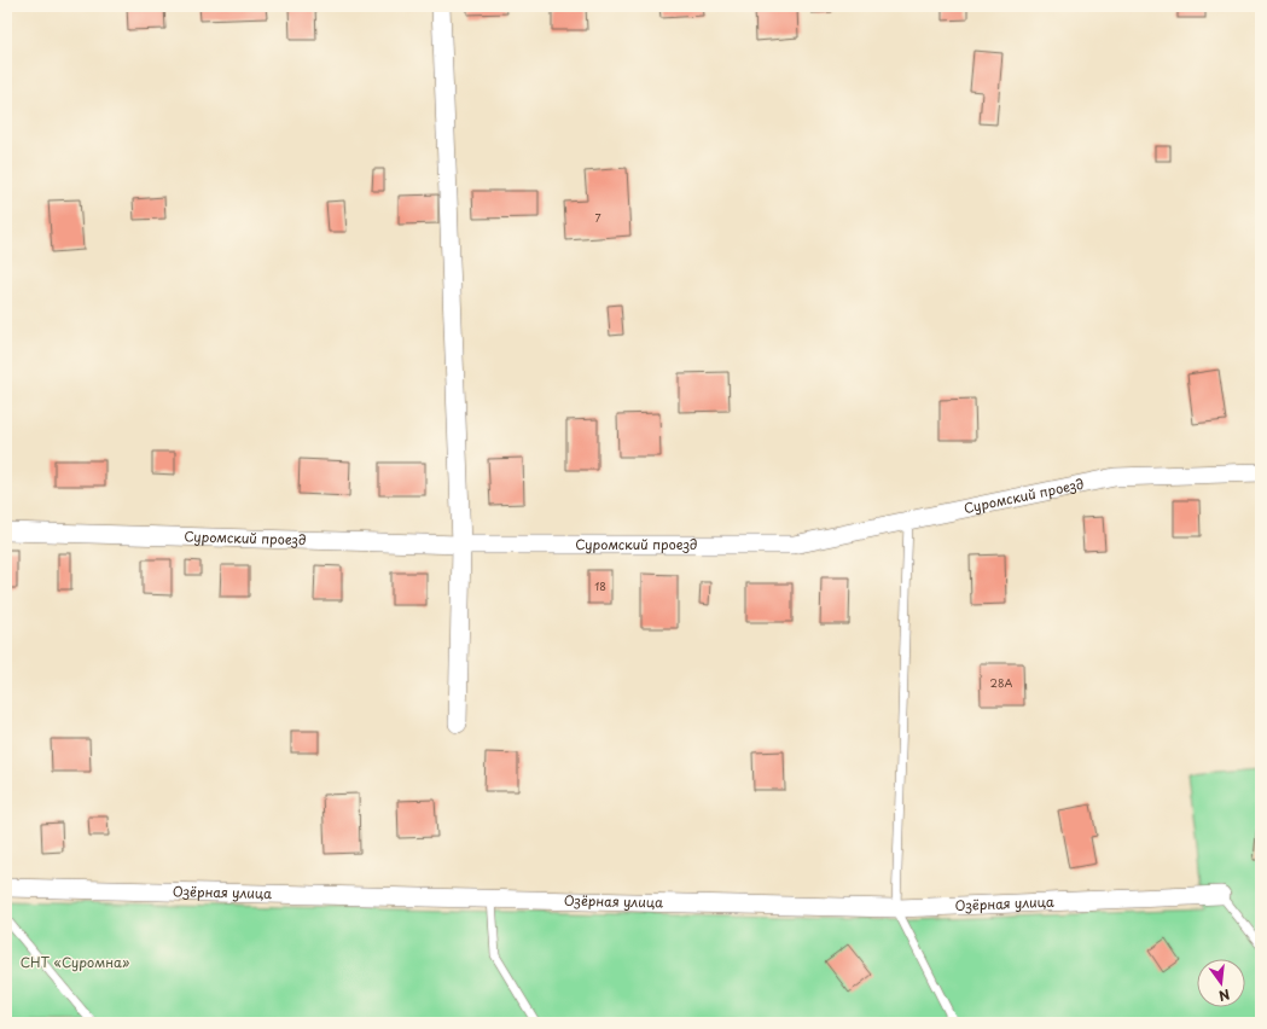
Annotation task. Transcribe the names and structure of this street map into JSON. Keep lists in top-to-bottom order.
{
  "streets": {
    "street": ["Суромский проезд", "Озёрная улица"]
  },
  "parks": ["СНТ «Суромна»"],
  "house_numbers": ["7", "18", "28А"],
  "north": "bottom"
}
